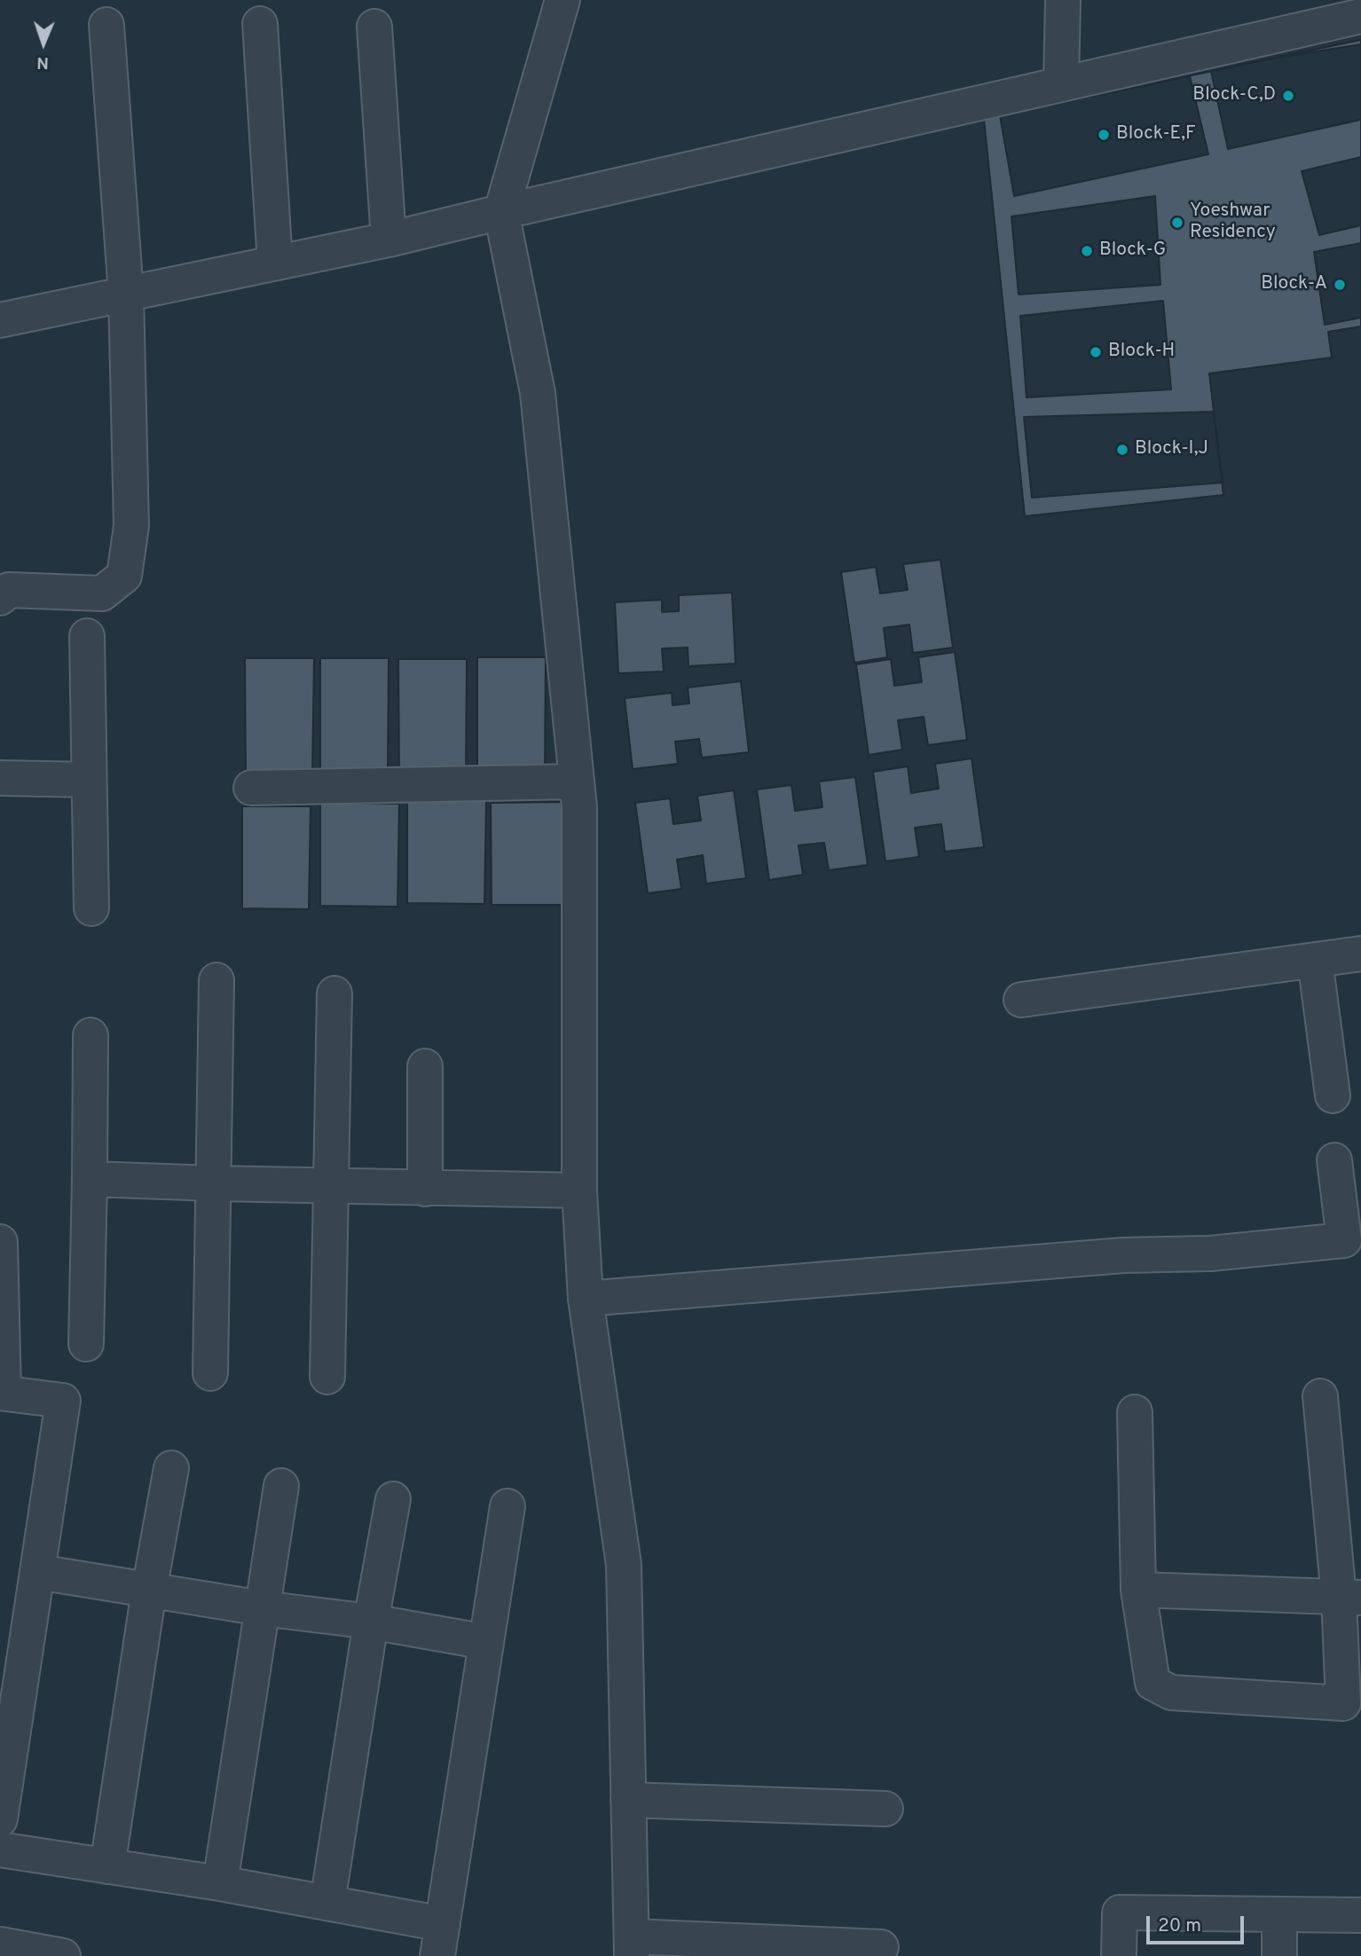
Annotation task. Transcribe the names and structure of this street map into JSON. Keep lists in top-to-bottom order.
{
  "places": [
    "Block-C,D",
    "Block-E,F",
    "Yoeshwar Residency",
    "Block-G",
    "Block-A",
    "Block-H",
    "Block-I,J"
  ],
  "scale_bar": "20 m",
  "north": "bottom"
}
